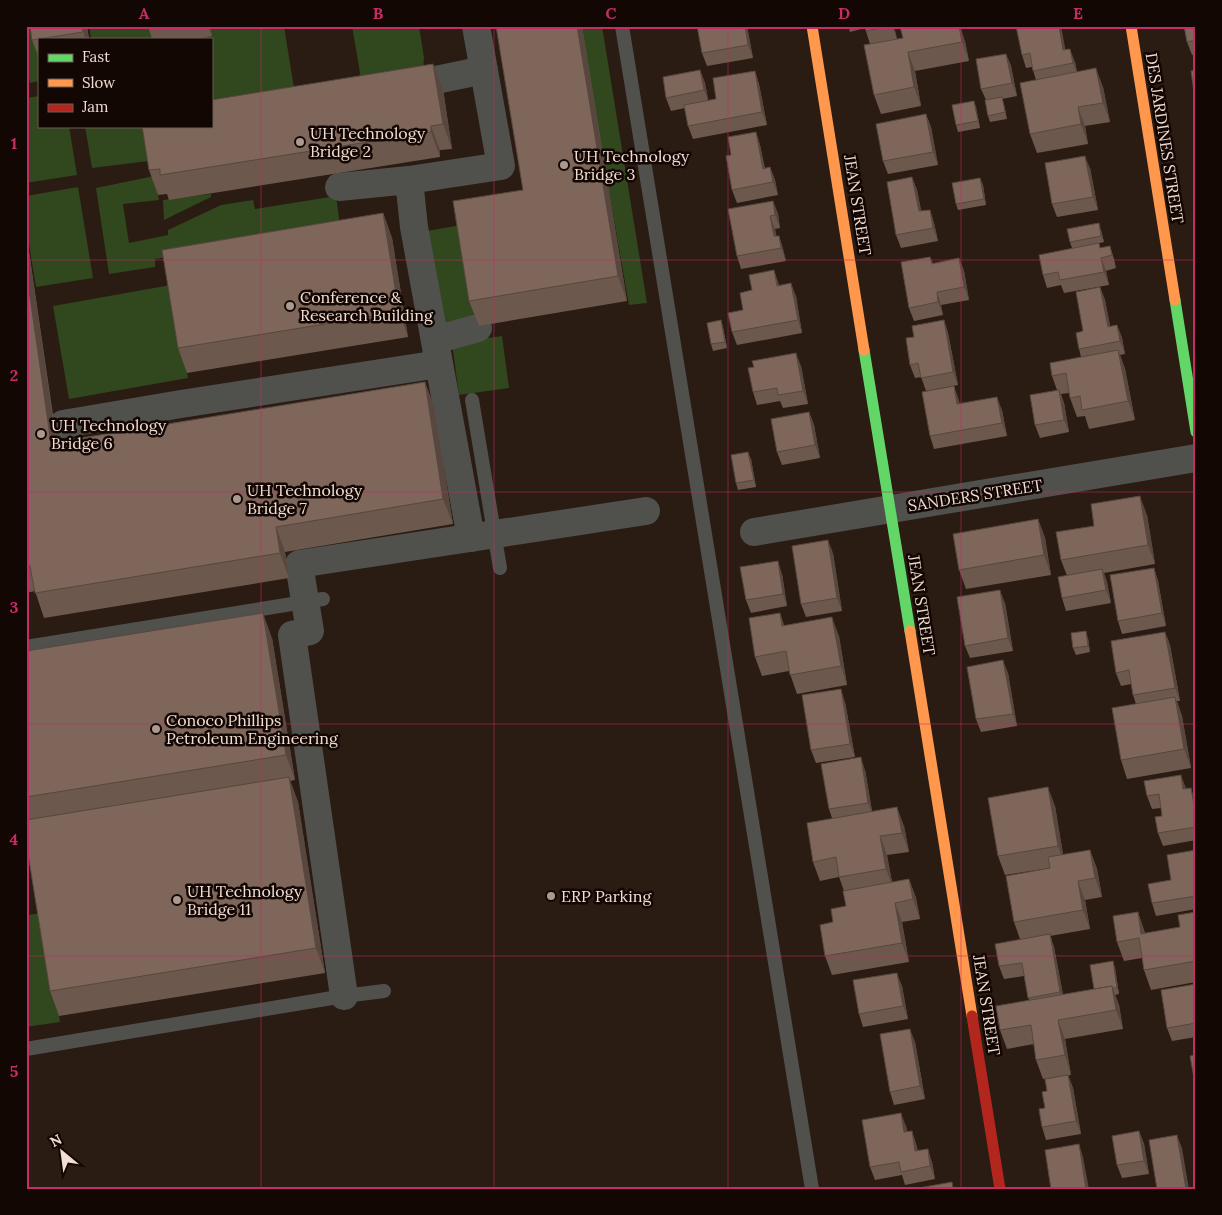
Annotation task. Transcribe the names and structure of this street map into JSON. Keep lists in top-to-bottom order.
{
  "streets": {
    "street": ["DES JARDINES STREET", "JEAN STREET", "SANDERS STREET"]
  },
  "crossings": [
    ["JEAN STREET", "SANDERS STREET"]
  ],
  "places": [
    "UH Technology Bridge 2",
    "UH Technology Bridge 3",
    "Conference & Research Building",
    "UH Technology Bridge 6",
    "UH Technology Bridge 7",
    "Conoco Phillips Petroleum Engineering",
    "ERP Parking",
    "UH Technology Bridge 11"
  ],
  "legend": ["Fast", "Slow", "Jam"],
  "north": "top left",
  "grid": {
    "columns": [
      "A",
      "B",
      "C",
      "D",
      "E"
    ],
    "rows": [
      "1",
      "2",
      "3",
      "4",
      "5"
    ]
  }
}
